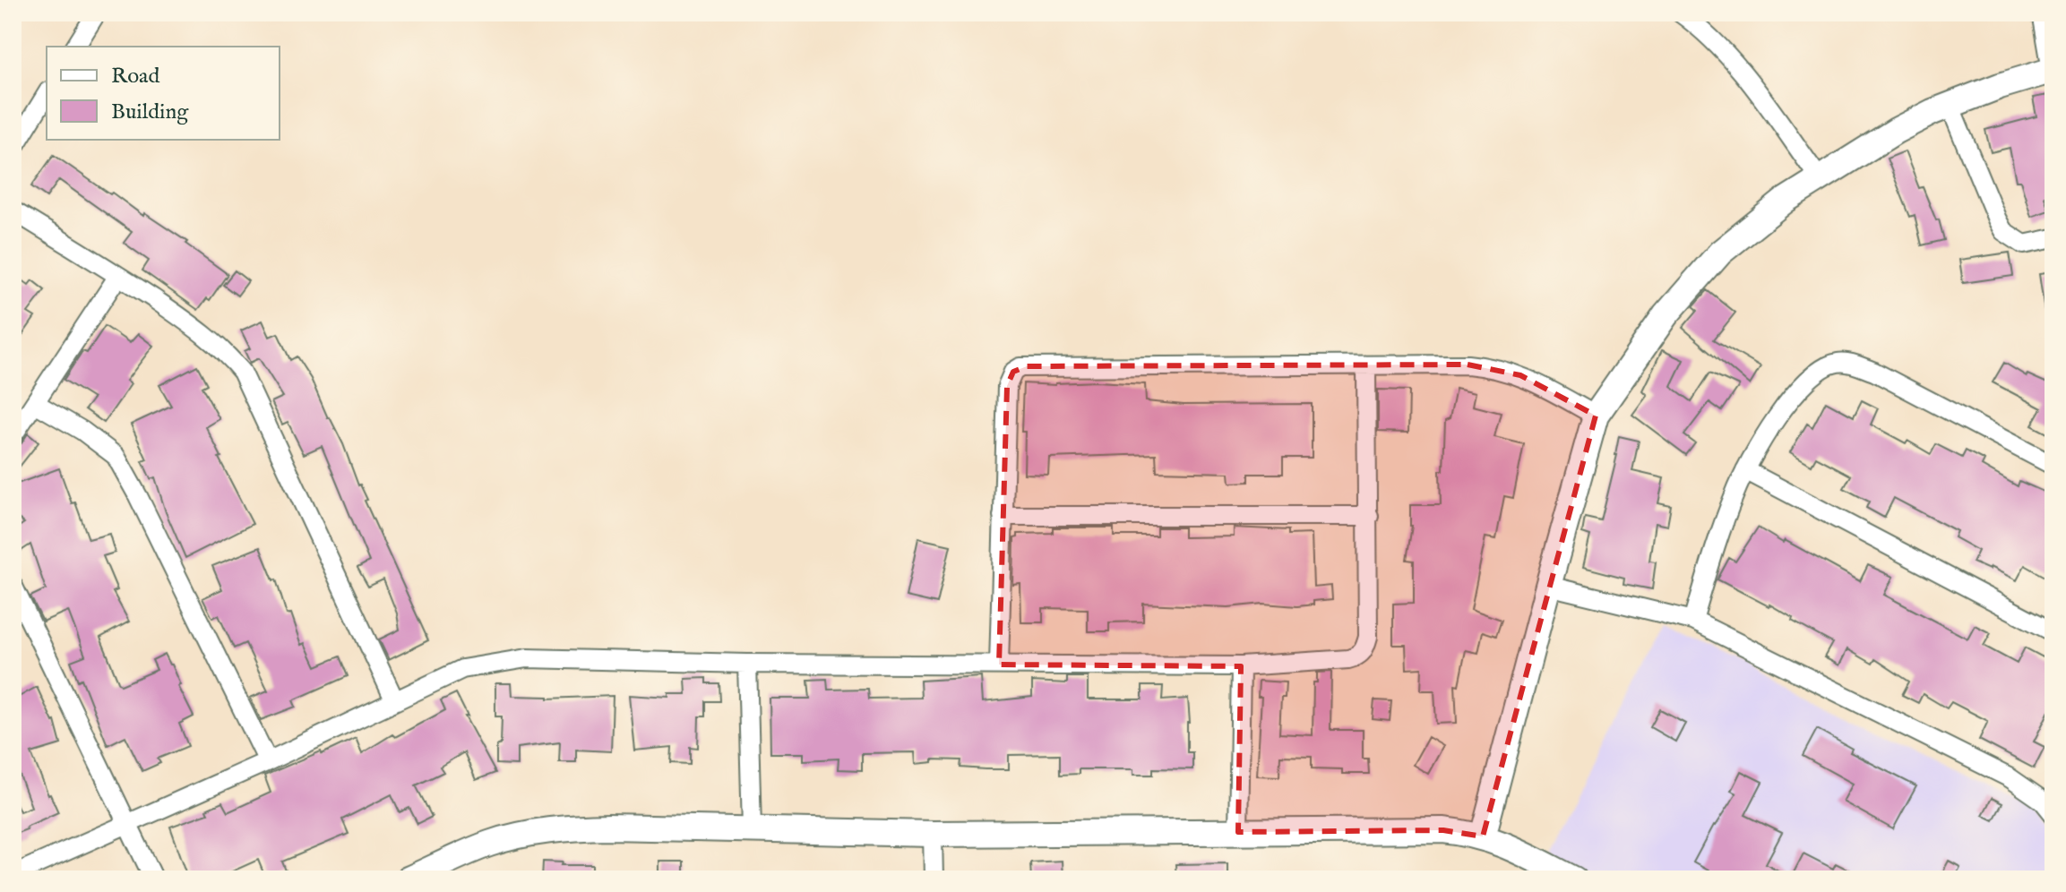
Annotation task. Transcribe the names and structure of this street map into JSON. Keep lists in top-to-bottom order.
{
  "legend": ["Road", "Building"]
}
